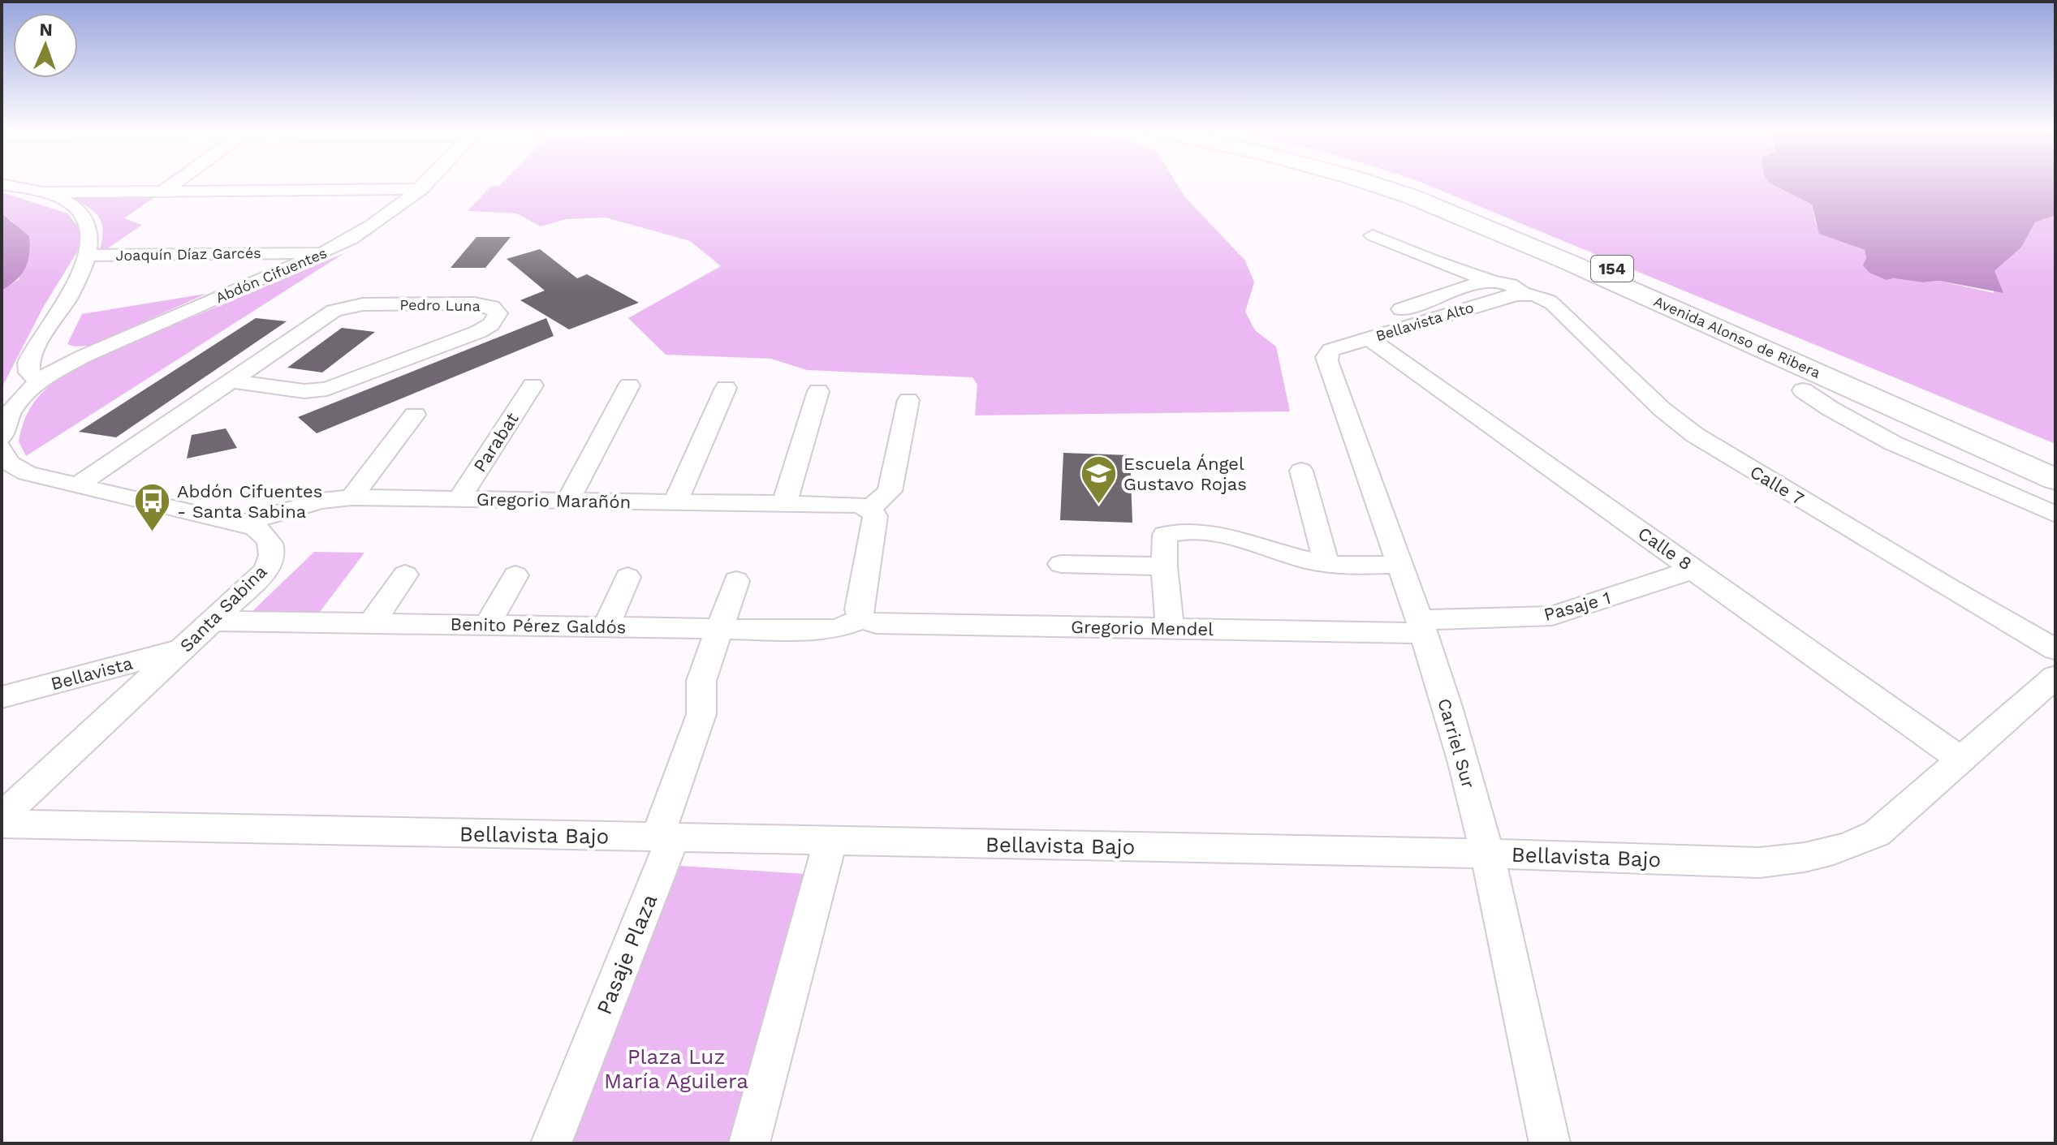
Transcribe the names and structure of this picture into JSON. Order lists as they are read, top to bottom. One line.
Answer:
{"streets":{"highway":["154","Avenida Alonso de Ribera"],"street":["Joaquín Díaz Garcés","Abdón Cifuentes","Pedro Luna","Bellavista Alto","Parabat","Calle 7","Gregorio Marañón","Calle 8","Pasaje 1","Santa Sabina","Benito Pérez Galdós","Gregorio Mendel","Bellavista","Carriel Sur","Bellavista Bajo","Pasaje Plaza"]},"crossings":[["Joaquín Díaz Garcés","Abdón Cifuentes"],["Pedro Luna","Santa Sabina"],["Bellavista Alto","Calle 7"],["Bellavista Alto","Calle 8"],["Bellavista Alto","Carriel Sur"],["Parabat","Gregorio Marañón"],["Gregorio Marañón","Santa Sabina"],["Calle 8","Pasaje 1"],["Calle 8","Bellavista Bajo"],["Pasaje 1","Gregorio Mendel"],["Pasaje 1","Carriel Sur"],["Santa Sabina","Benito Pérez Galdós"],["Santa Sabina","Bellavista"],["Benito Pérez Galdós","Gregorio Mendel"],["Benito Pérez Galdós","Pasaje Plaza"],["Gregorio Mendel","Carriel Sur"],["Carriel Sur","Bellavista Bajo"],["Bellavista Bajo","Pasaje Plaza"]],"parks":["Plaza Luz María Aguilera"],"places":{"school or university":["Escuela Ángel Gustavo Rojas"],"bus stop":["Abdón Cifuentes - Santa Sabina"]},"north":"top"}
